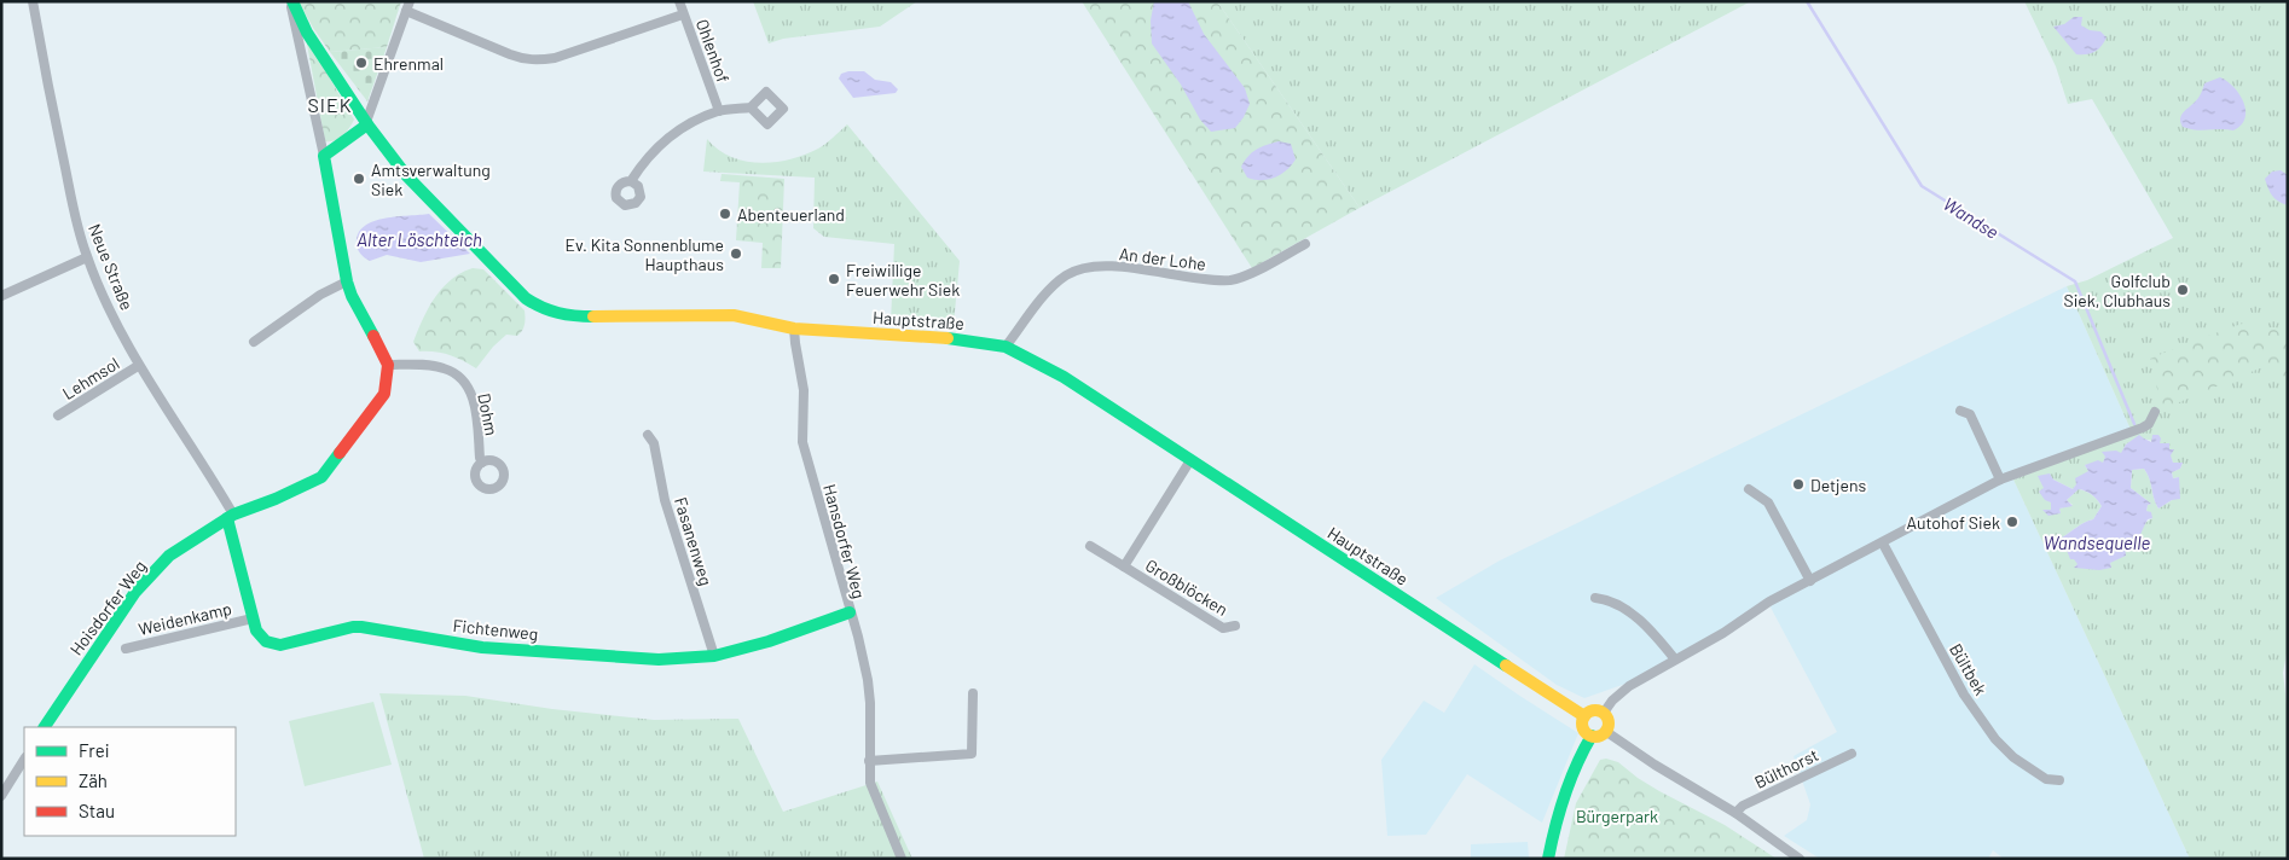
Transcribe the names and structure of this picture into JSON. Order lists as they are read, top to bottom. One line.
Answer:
{"streets":{"street":["Ohlenhof","An der Lohe","Neue Straße","Hauptstraße","Lehmsol","Dohm","Fasanenweg","Hansdorfer Weg","Großblöcken","Hoisdorfer Weg","Weidenkamp","Fichtenweg","Bültbek","Bülthorst"]},"crossings":[["An der Lohe","Hauptstraße"],["Neue Straße","Lehmsol"],["Neue Straße","Hoisdorfer Weg"],["Neue Straße","Fichtenweg"],["Hauptstraße","Hansdorfer Weg"],["Hauptstraße","Großblöcken"],["Dohm","Hoisdorfer Weg"],["Fasanenweg","Fichtenweg"],["Hansdorfer Weg","Fichtenweg"],["Hoisdorfer Weg","Fichtenweg"],["Weidenkamp","Fichtenweg"]],"districts":["SIEK"],"water":["Wandse","Alter Löschteich","Wandsequelle"],"parks":["Bürgerpark"],"places":["Ehrenmal","Amtsverwaltung Siek","Abenteuerland","Ev. Kita Sonnenblume Haupthaus","Freiwillige Feuerwehr Siek","Golfclub Siek, Clubhaus","Detjens","Autohof Siek"],"legend":["Frei","Zäh","Stau"]}
